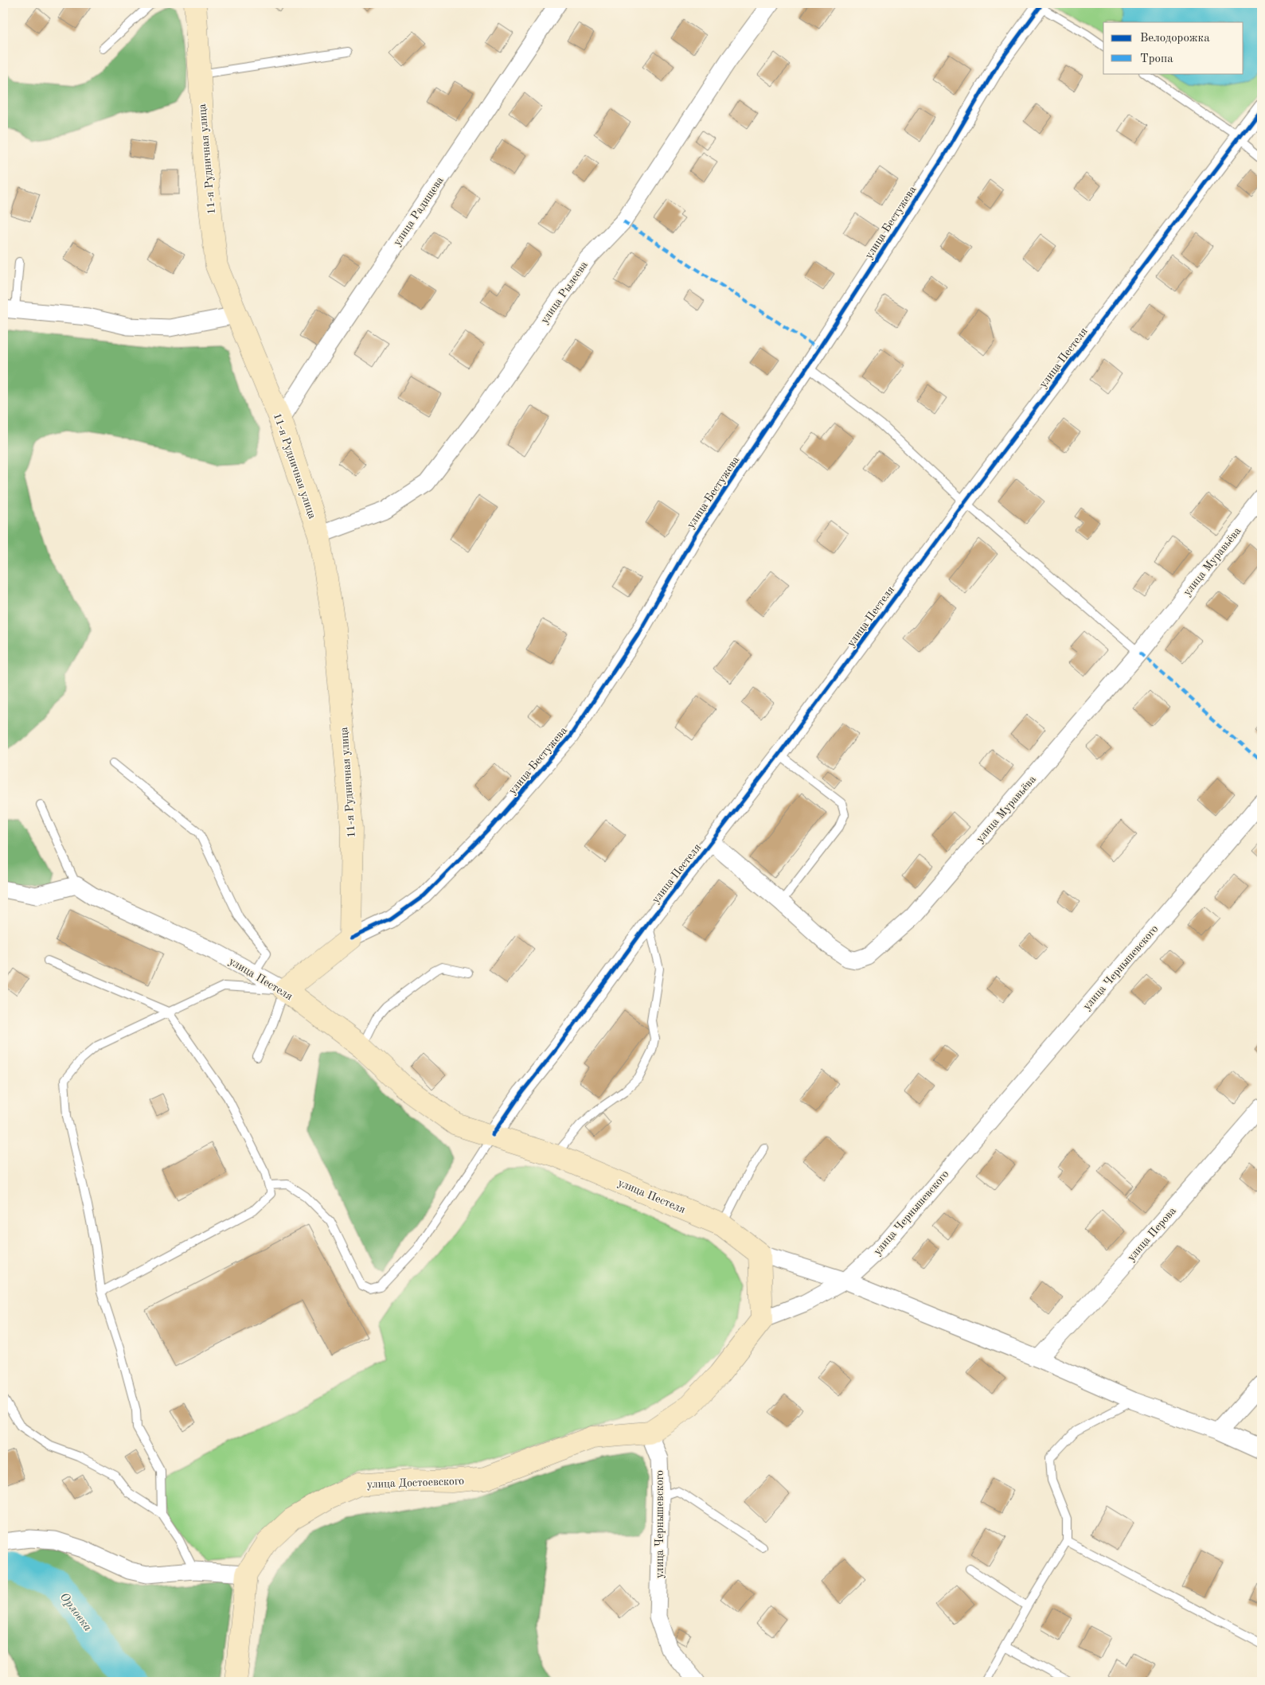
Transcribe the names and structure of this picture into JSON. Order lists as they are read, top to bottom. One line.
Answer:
{"streets":{"main road":["11-я Рудничная улица","улица Пестеля","улица Чернышевского","улица Достоевского"],"street":["улица Радищева","улица Бестужева","улица Рылеева","улица Муравьёва","улица Перова"]},"crossings":[["11-я Рудничная улица","улица Радищева"],["11-я Рудничная улица","улица Бестужева"],["11-я Рудничная улица","улица Рылеева"],["улица Пестеля","улица Муравьёва"],["улица Чернышевского","улица Достоевского"]],"water":["Орловка"],"legend":["Велодорожка","Тропа"]}
